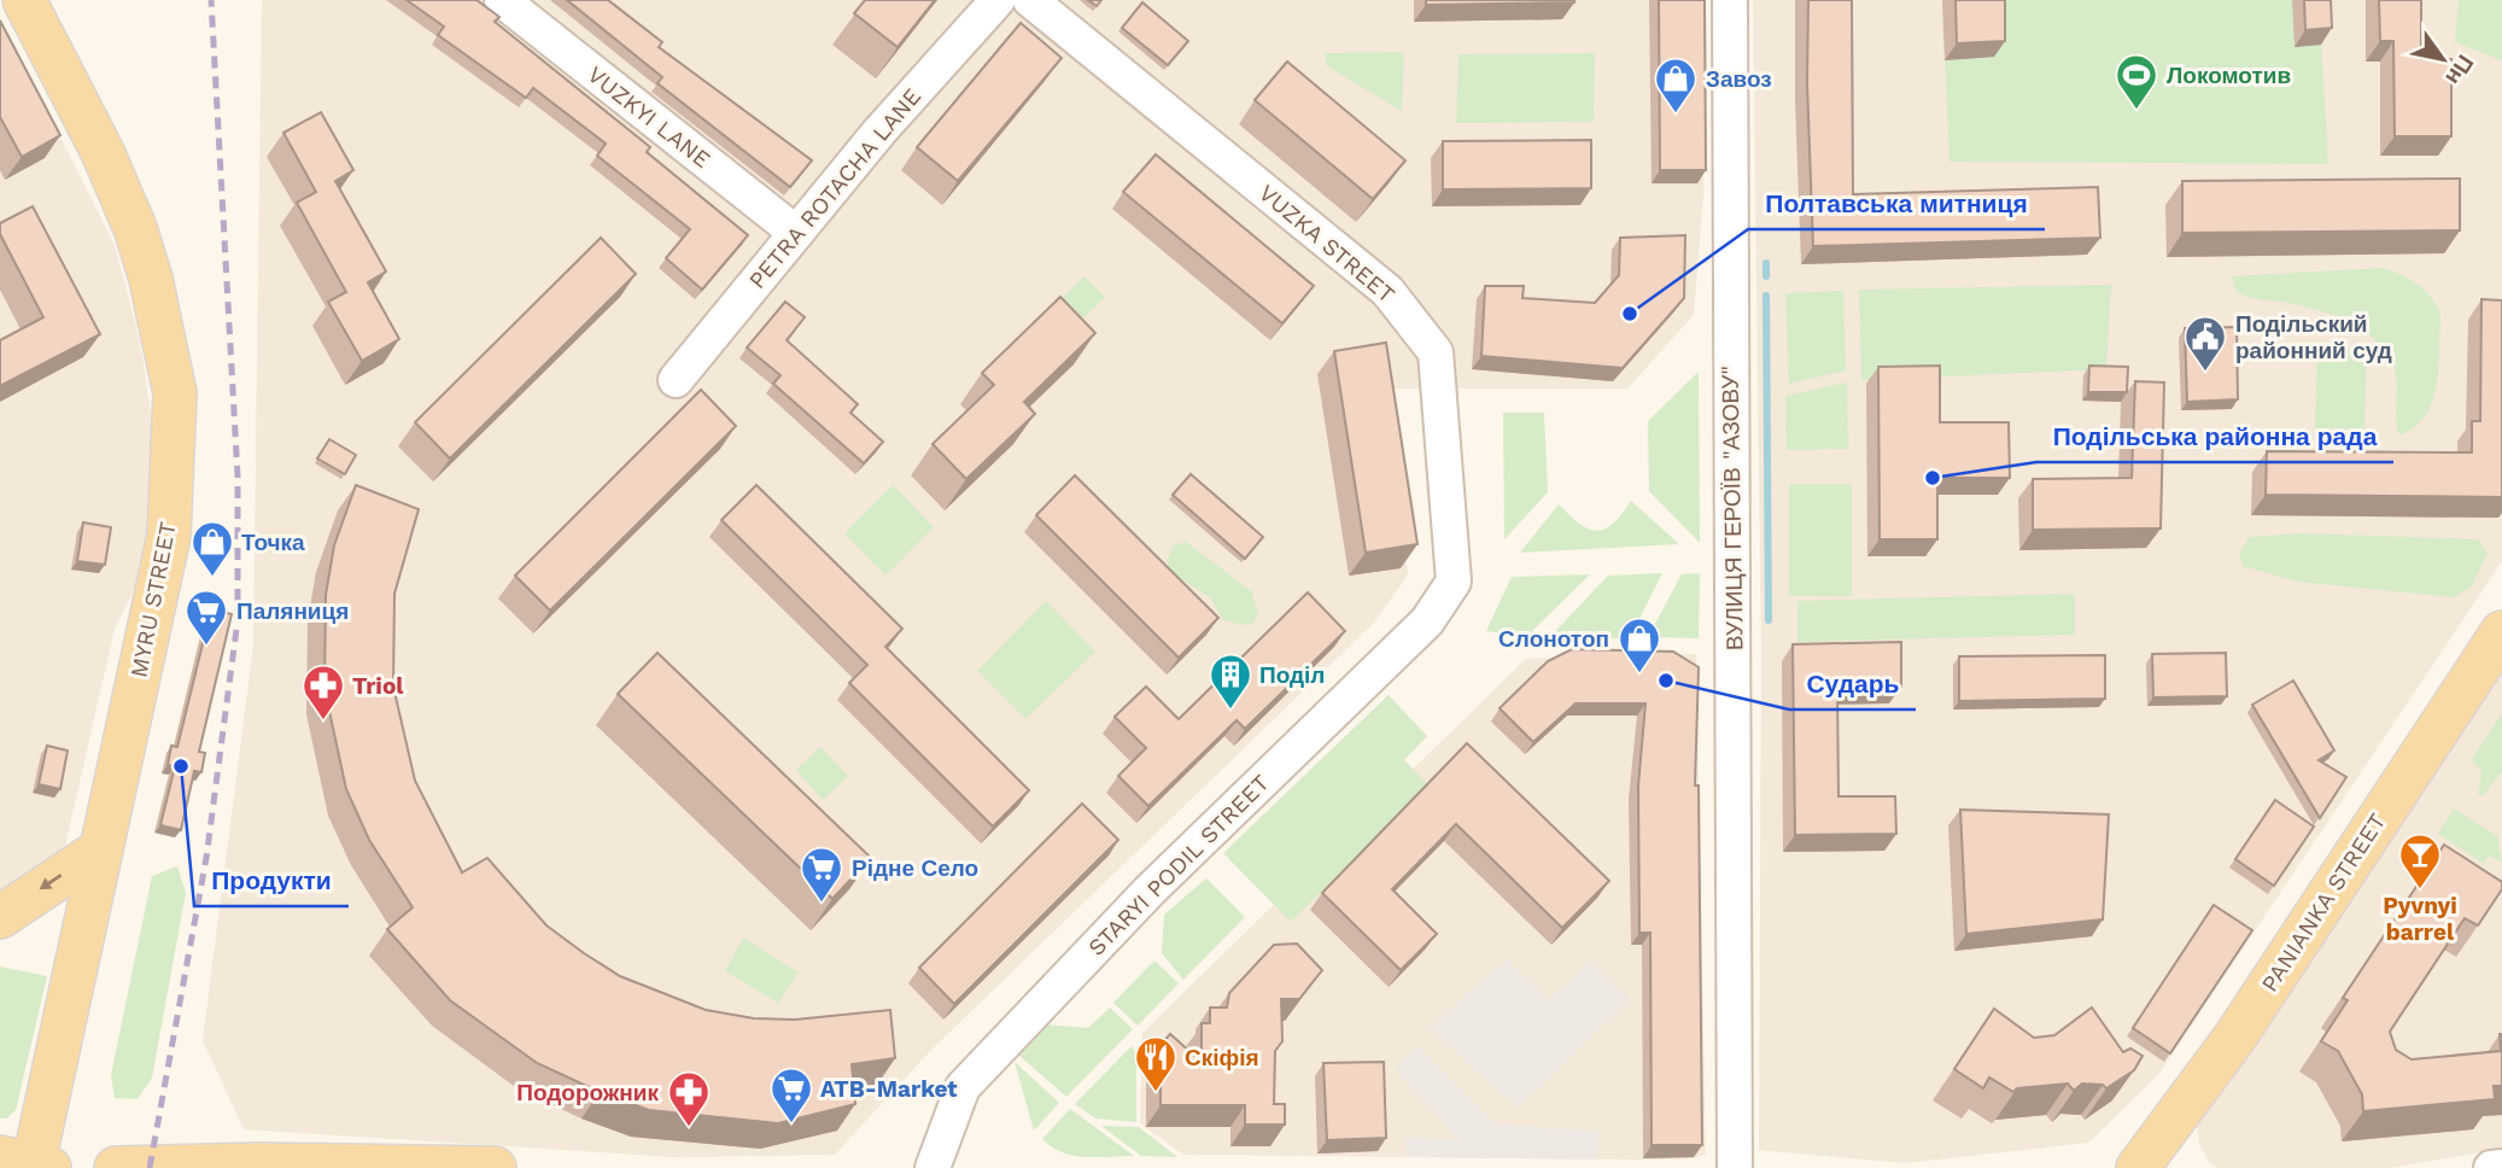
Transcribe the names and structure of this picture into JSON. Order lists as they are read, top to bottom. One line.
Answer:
{"streets":{"main road":["MYRU STREET","PANIANKA STREET"],"street":["VUZKYI LANE","PETRA ROTACHA LANE","VUZKA STREET","ВУЛИЦЯ ГЕРОЇВ \"АЗОВУ\"","STARYI PODIL STREET"]},"crossings":[["VUZKYI LANE","PETRA ROTACHA LANE"],["VUZKA STREET","STARYI PODIL STREET"]],"places":{"sports":["Локомотив"],"shop":["Завоз","Точка","Слонотоп"],"other":["Полтавська митниця","Подільська районна рада","Сударь","Продукти"],"public building":["Подільский районний суд"],"supermarket":["Паляниця","Рідне Село","ATB-Market"],"building":["Поділ"],"pharmacy":["Triol","Подорожник"],"bar":["Pyvnyi barrel"],"restaurant":["Скіфія"]},"north":"bottom right"}
